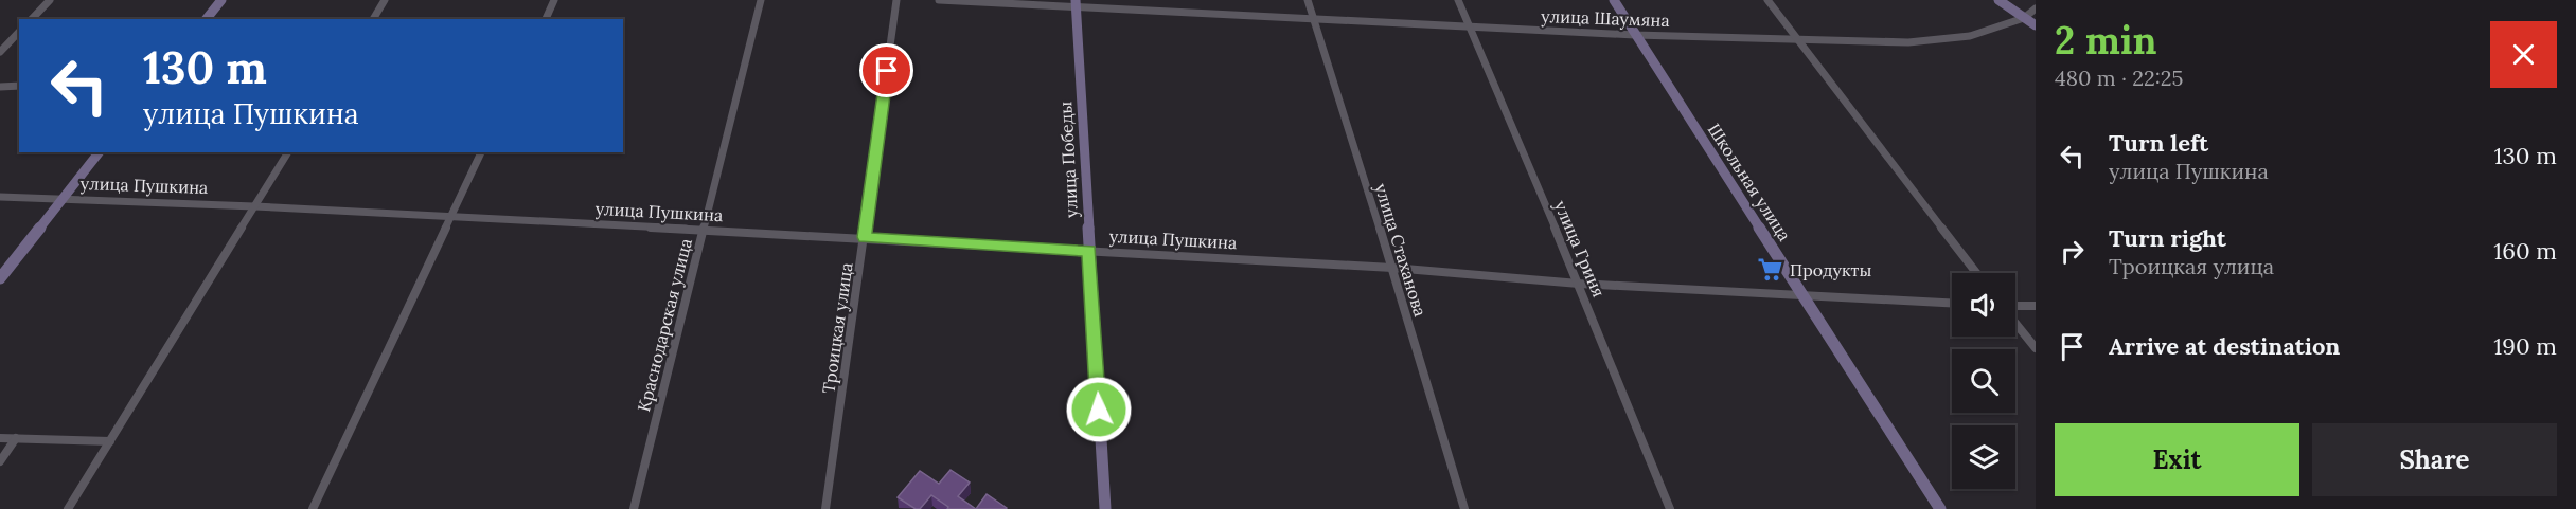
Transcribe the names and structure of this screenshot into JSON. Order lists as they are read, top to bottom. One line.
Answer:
{"streets":{"street":["улица Шаумяна","улица Победы","Школьная улица","улица Пушкина","улица Гриня","улица Стаханова","Краснодарская улица","Троицкая улица"]},"crossings":[["улица Шаумяна","улица Победы"],["улица Шаумяна","Школьная улица"],["улица Шаумяна","улица Гриня"],["улица Шаумяна","улица Стаханова"],["улица Победы","улица Пушкина"],["Школьная улица","улица Пушкина"],["улица Пушкина","улица Гриня"],["улица Пушкина","улица Стаханова"],["улица Пушкина","Краснодарская улица"],["улица Пушкина","Троицкая улица"]],"places":{"supermarket":["Продукты"]},"page":{"heading":["2 min","480 m · 22:25"],"turn":["130 m","улица Пушкина"],"list":[{"name":"Turn left","note":"улица Пушкина","value":"130 m"},{"name":"Turn right","note":"Троицкая улица","value":"160 m"},{"name":"Arrive at destination","value":"190 m"}],"buttons":["Exit","Share"]}}
